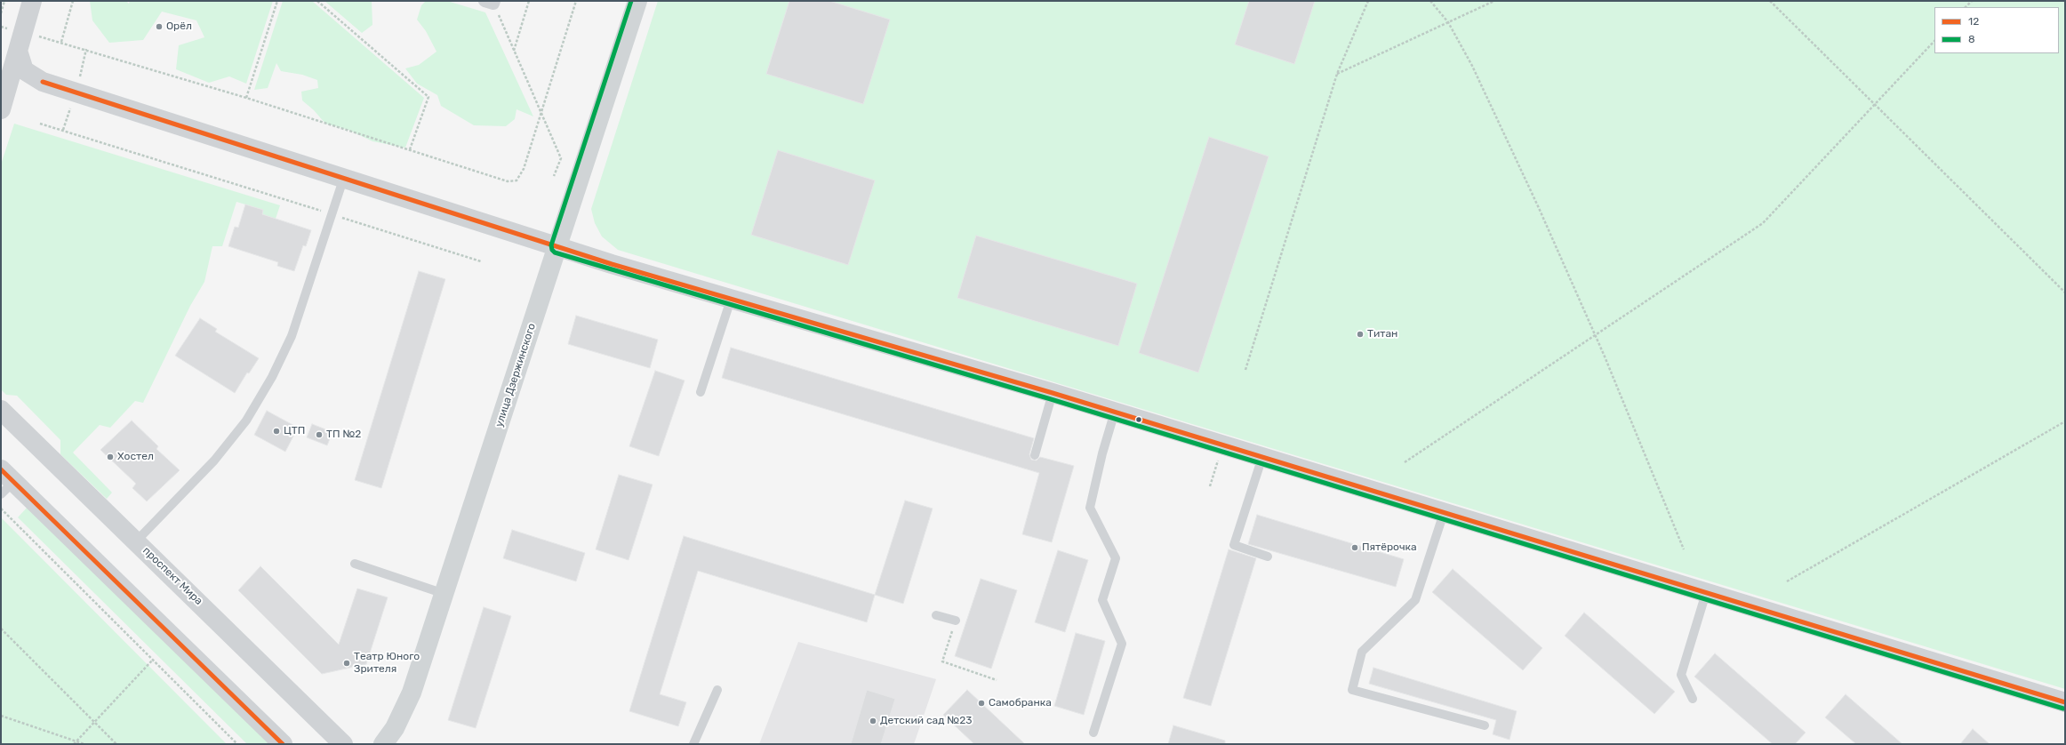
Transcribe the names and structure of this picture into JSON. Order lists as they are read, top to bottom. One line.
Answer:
{"streets":{"main road":["улица Дзержинского"],"street":["проспект Мира"]},"places":["Орёл","Титан","ЦТП","ТП №2","Хостел","Пятёрочка","Театр Юного Зрителя","Самобранка","Детский сад №23"],"lines":["transit line 8","transit line 12"],"legend":["12","8"]}
